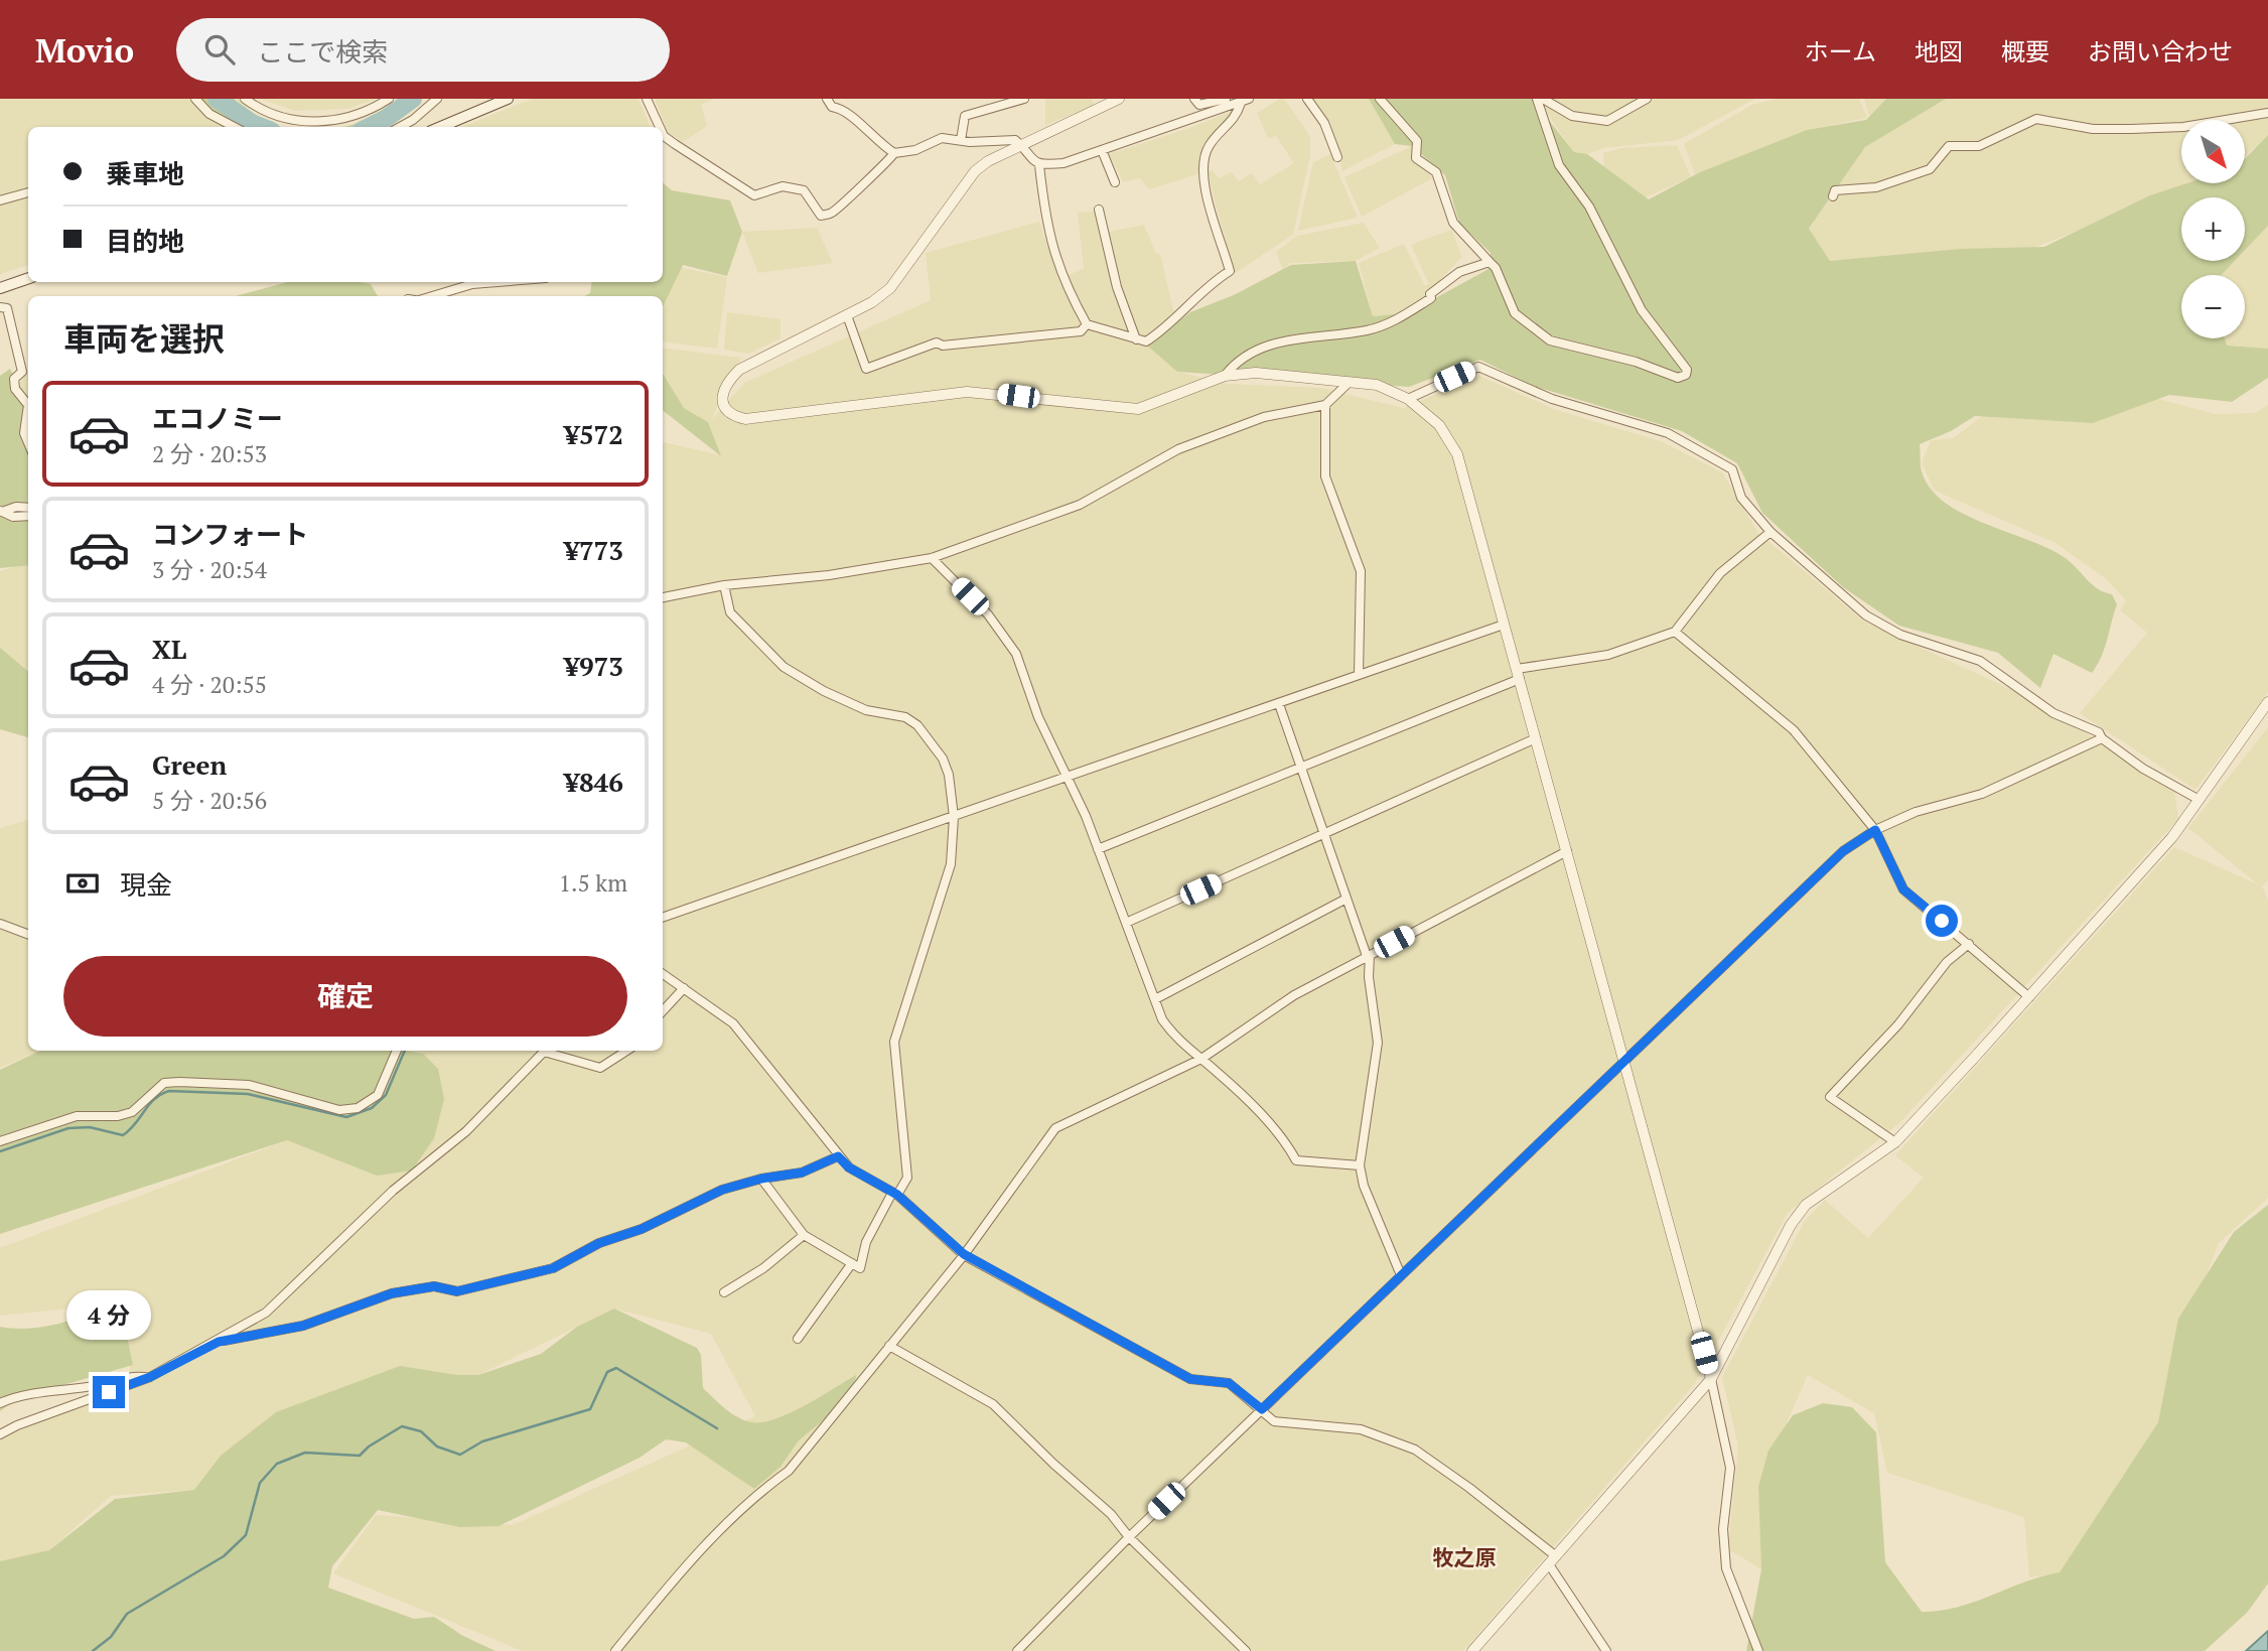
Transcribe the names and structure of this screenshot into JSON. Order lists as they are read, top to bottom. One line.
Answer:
{"districts":["牧之原"],"north":"bottom right","page":{"header":"Movio","search":"ここで検索","nav":["ホーム","地図","概要","お問い合わせ"],"map_buttons":["+","−"],"banner":["乗車地","目的地"],"heading":"車両を選択","list":[{"name":"エコノミー","note":"2 分 · 20:53","value":"¥572"},{"name":"コンフォート","note":"3 分 · 20:54","value":"¥773"},{"name":"XL","note":"4 分 · 20:55","value":"¥973"},{"name":"Green","note":"5 分 · 20:56","value":"¥846"}],"pay":["現金","1.5 km"],"buttons":"確定","bubble":"4 分"}}
